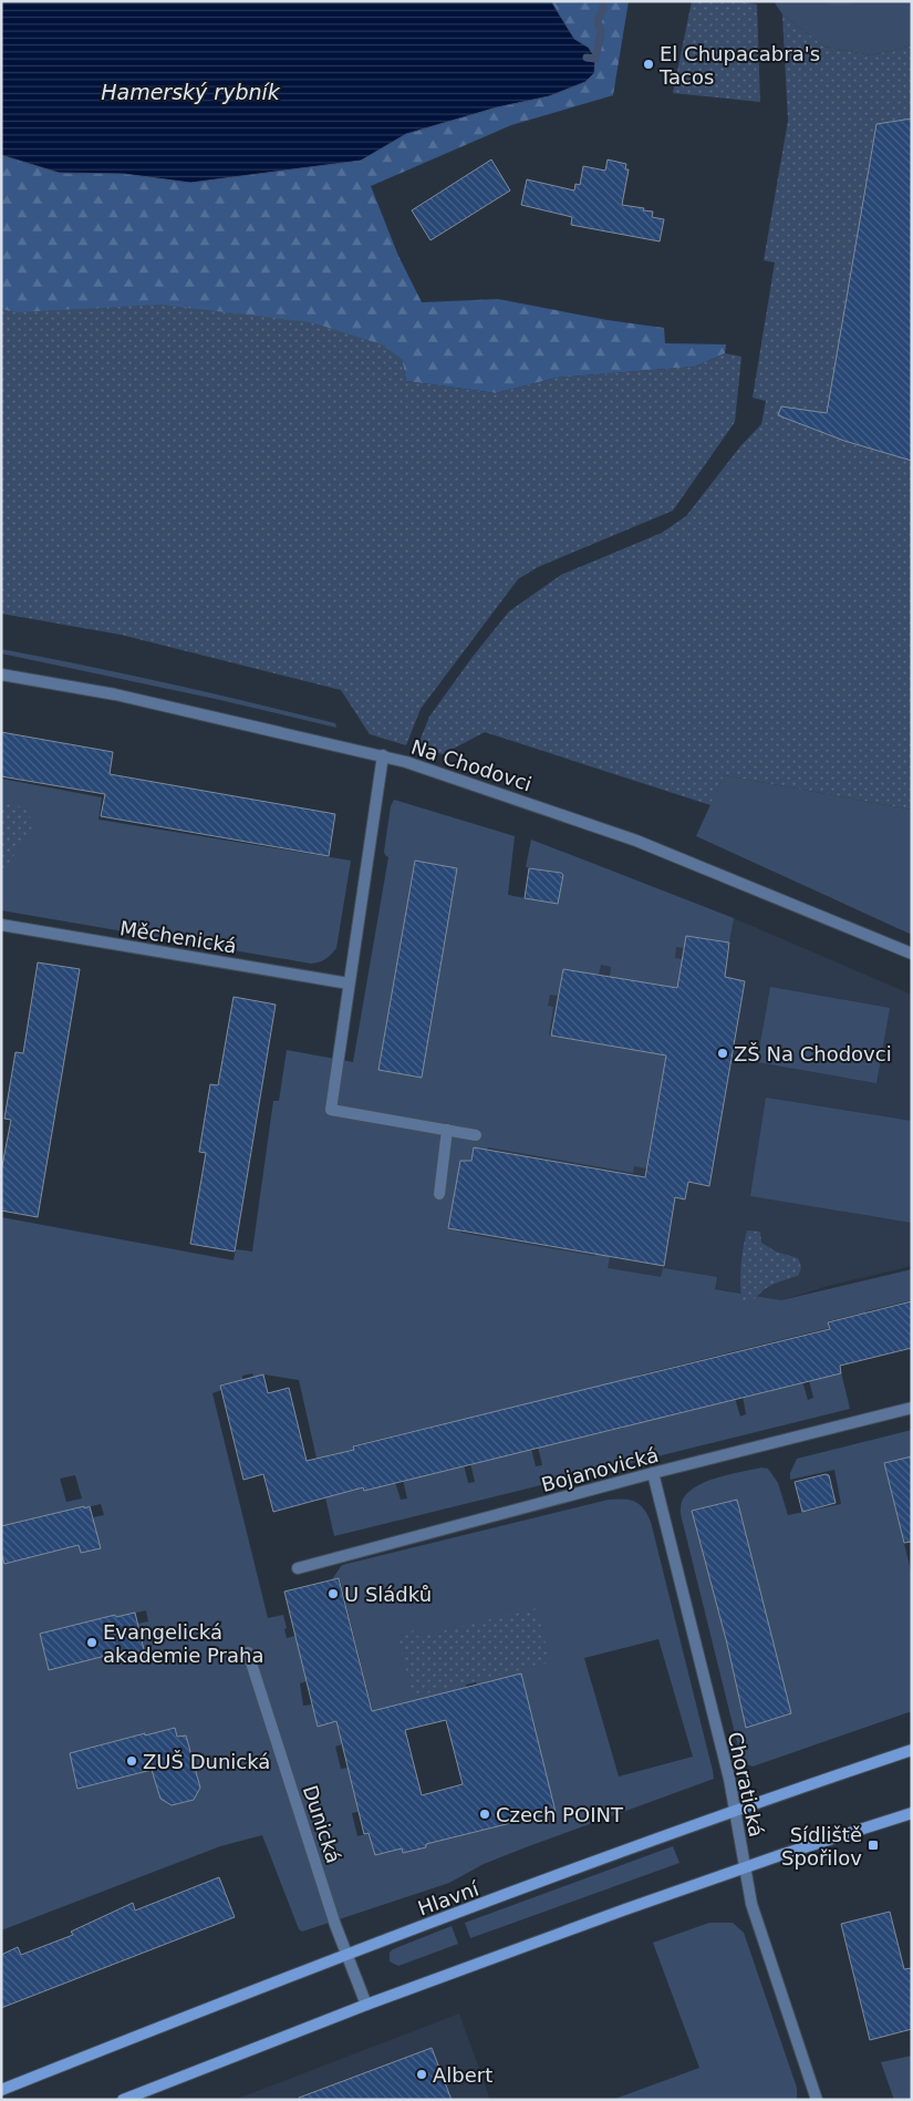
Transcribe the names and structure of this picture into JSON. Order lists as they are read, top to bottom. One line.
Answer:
{"streets":{"street":["Na Chodovci","Měchenická","Bojanovická","Choratická","Dunická","Hlavní"]},"crossings":[["Bojanovická","Choratická"],["Choratická","Hlavní"],["Dunická","Hlavní"]],"water":["Hamerský rybník"],"places":{"other":["El Chupacabra's Tacos","ZŠ Na Chodovci","U Sládků","Evangelická akademie Praha","ZUŠ Dunická","Czech POINT","Albert"],"transit":["Sídliště Spořilov"]}}
